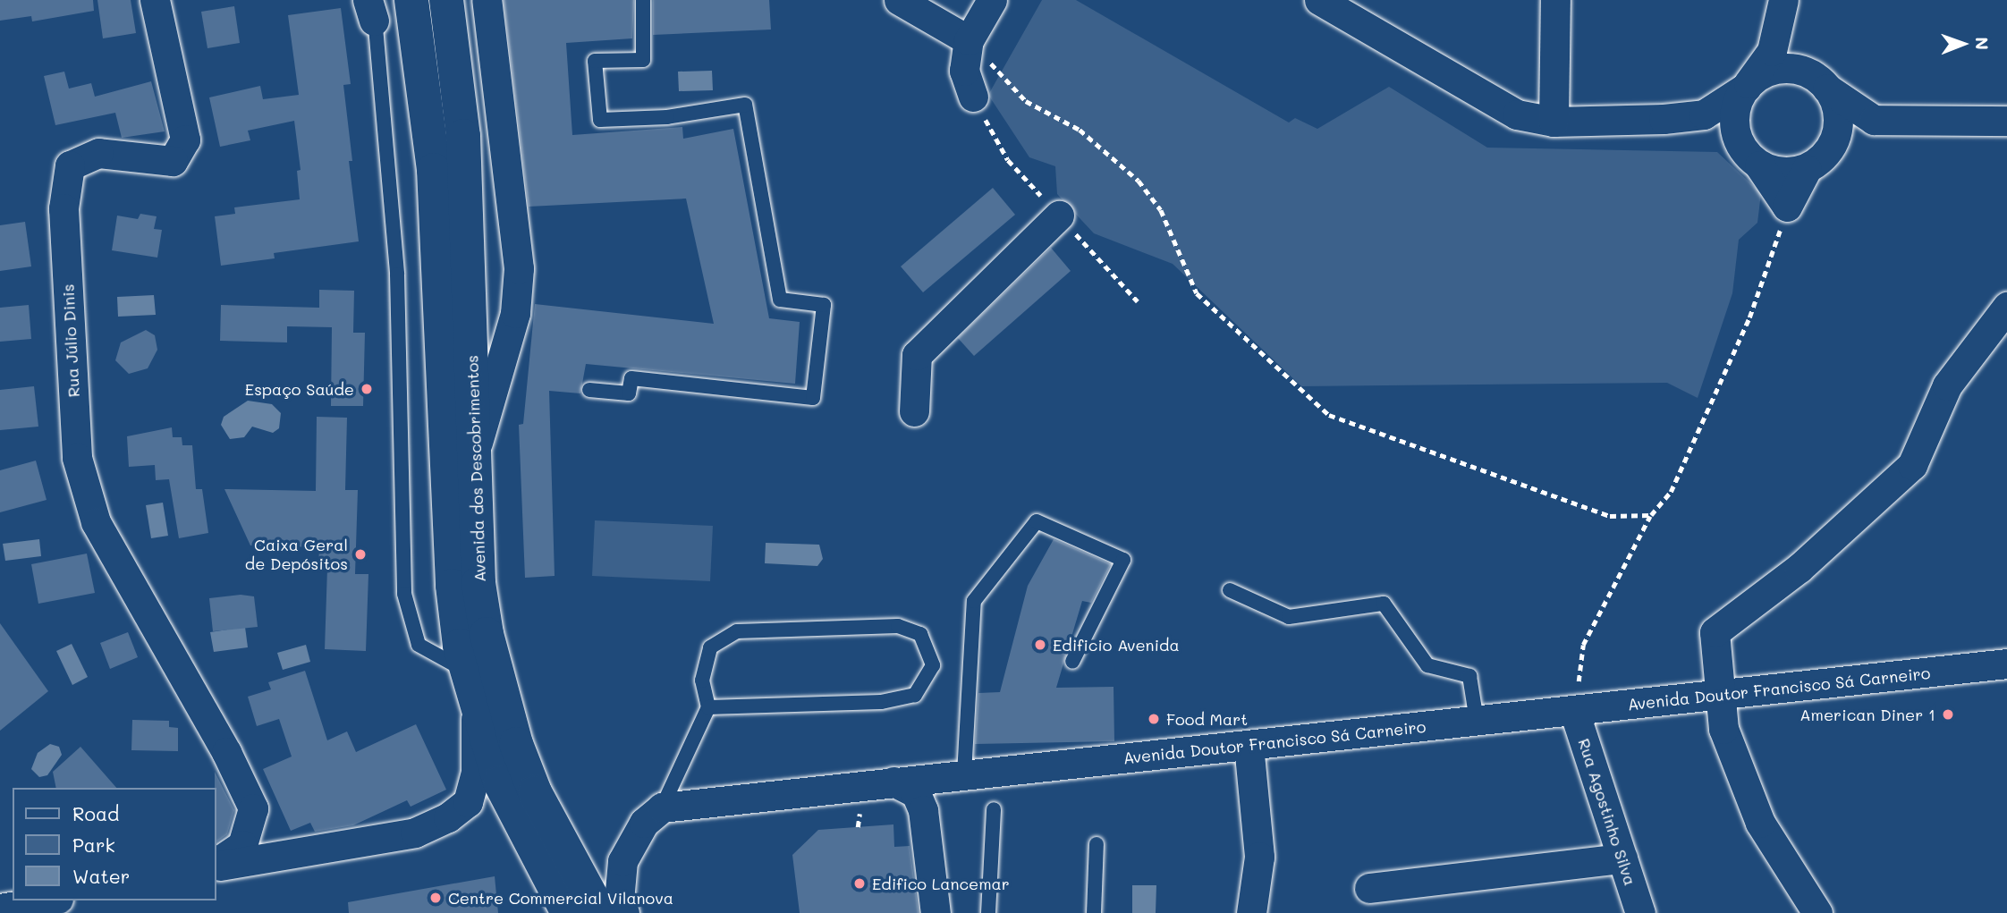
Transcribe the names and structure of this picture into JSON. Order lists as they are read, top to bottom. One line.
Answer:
{"streets":{"main road":["Avenida dos Descobrimentos"],"street":["Rua Júlio Dinis","Avenida Doutor Francisco Sá Carneiro","Rua Agostinho Silva"]},"crossings":[["Avenida Doutor Francisco Sá Carneiro","Rua Agostinho Silva"]],"places":["Espaço Saúde","Caixa Geral de Depósitos","Edificio Avenida","American Diner 1","Food Mart","Edifico Lancemar","Centre Commercial Vilanova"],"legend":["Road","Park","Water"],"north":"right"}
